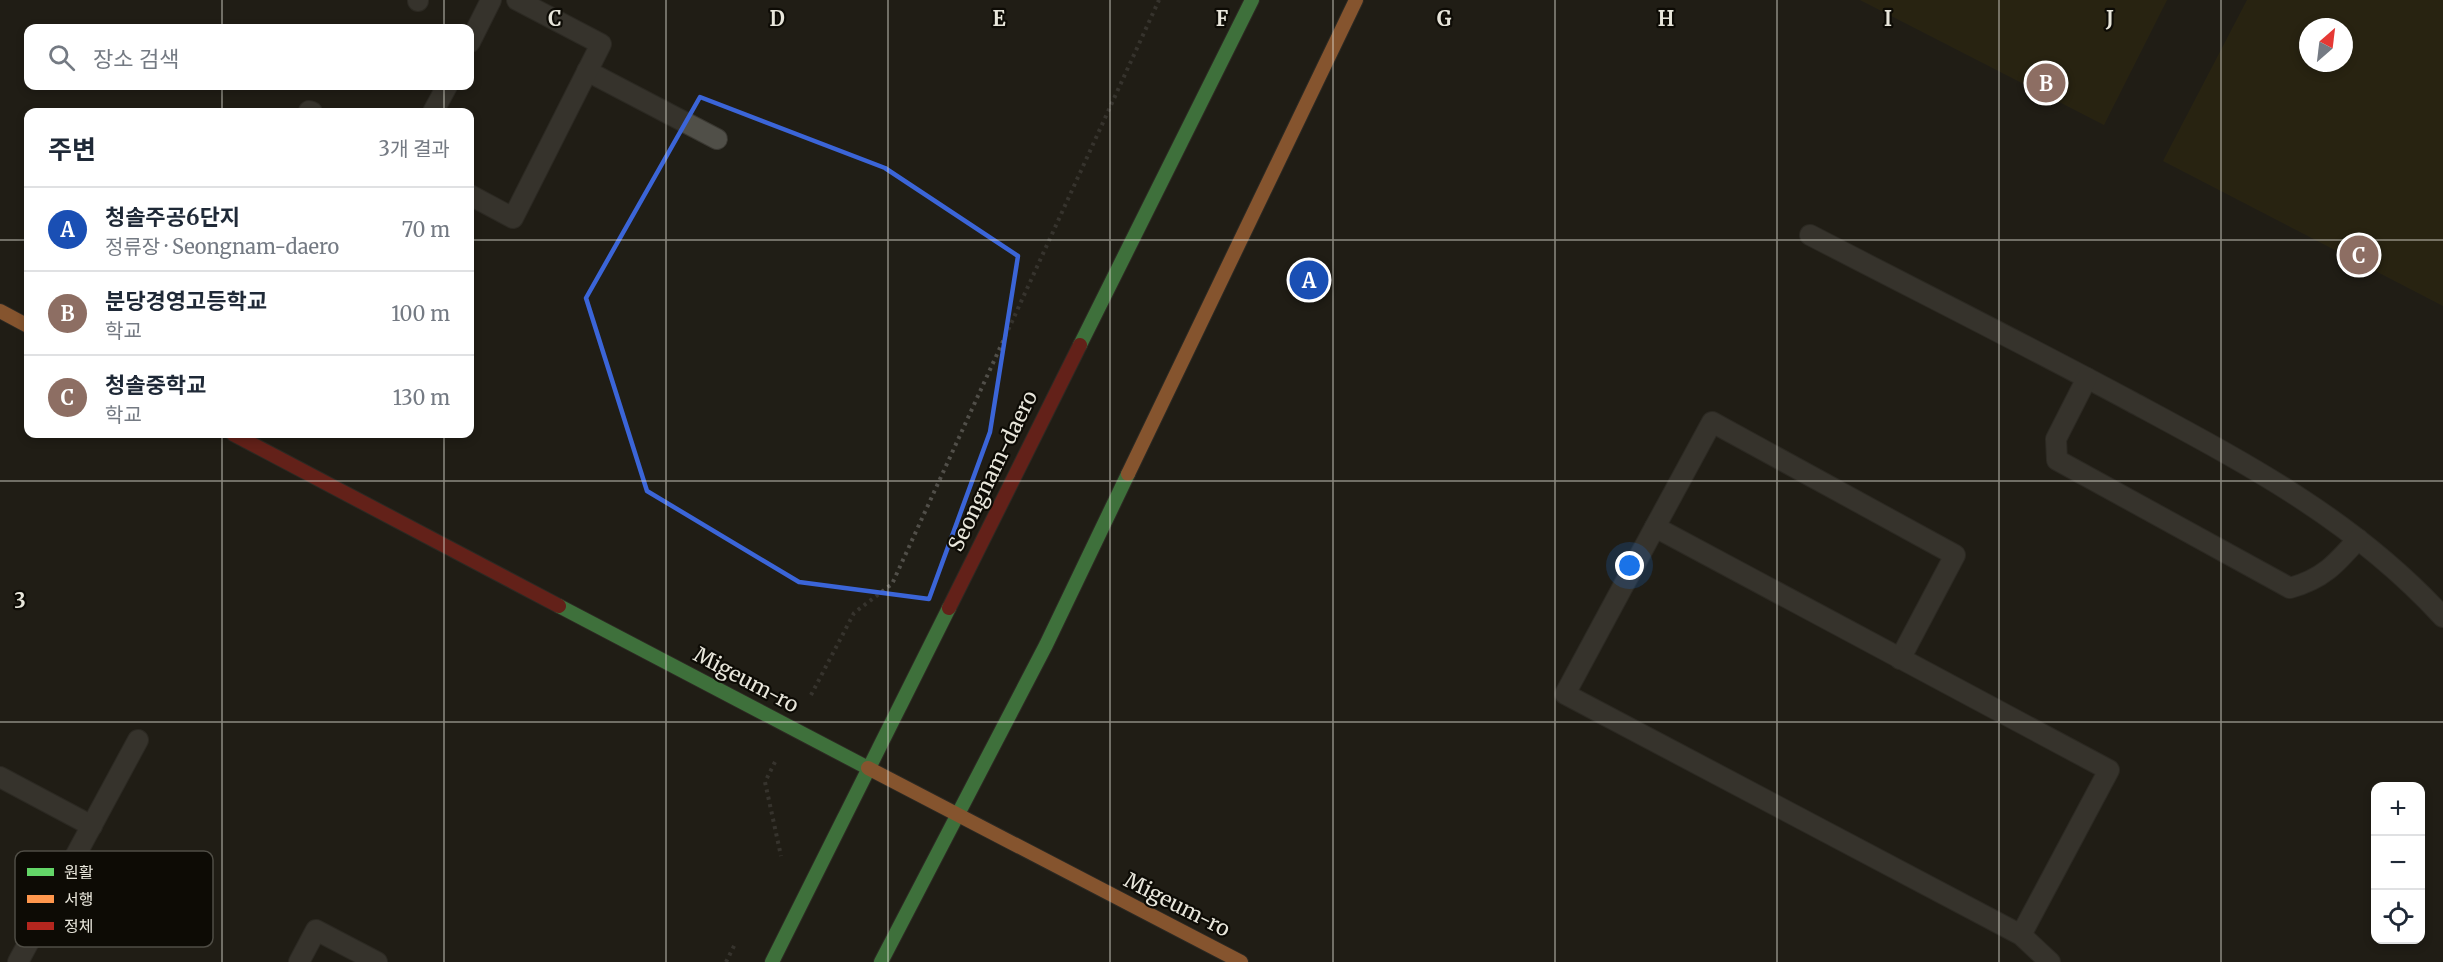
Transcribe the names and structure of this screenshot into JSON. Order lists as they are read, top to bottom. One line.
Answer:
{"streets":{"main road":["Seongnam-daero","Migeum-ro"]},"crossings":[["Seongnam-daero","Migeum-ro"]],"legend":["원활","서행","정체"],"north":"top right","page":{"search":"장소 검색","pins":["B","C","A"],"heading":["주변","3개 결과"],"list":[{"mark":"A","name":"청솔주공6단지","note":"정류장 · Seongnam-daero","value":"70 m"},{"mark":"B","name":"분당경영고등학교","note":"학교","value":"100 m"},{"mark":"C","name":"청솔중학교","note":"학교","value":"130 m"}],"map_buttons":["+","−"]},"grid":{"columns":["C","D","E","F","G","H","I","J"],"rows":["3"]}}
